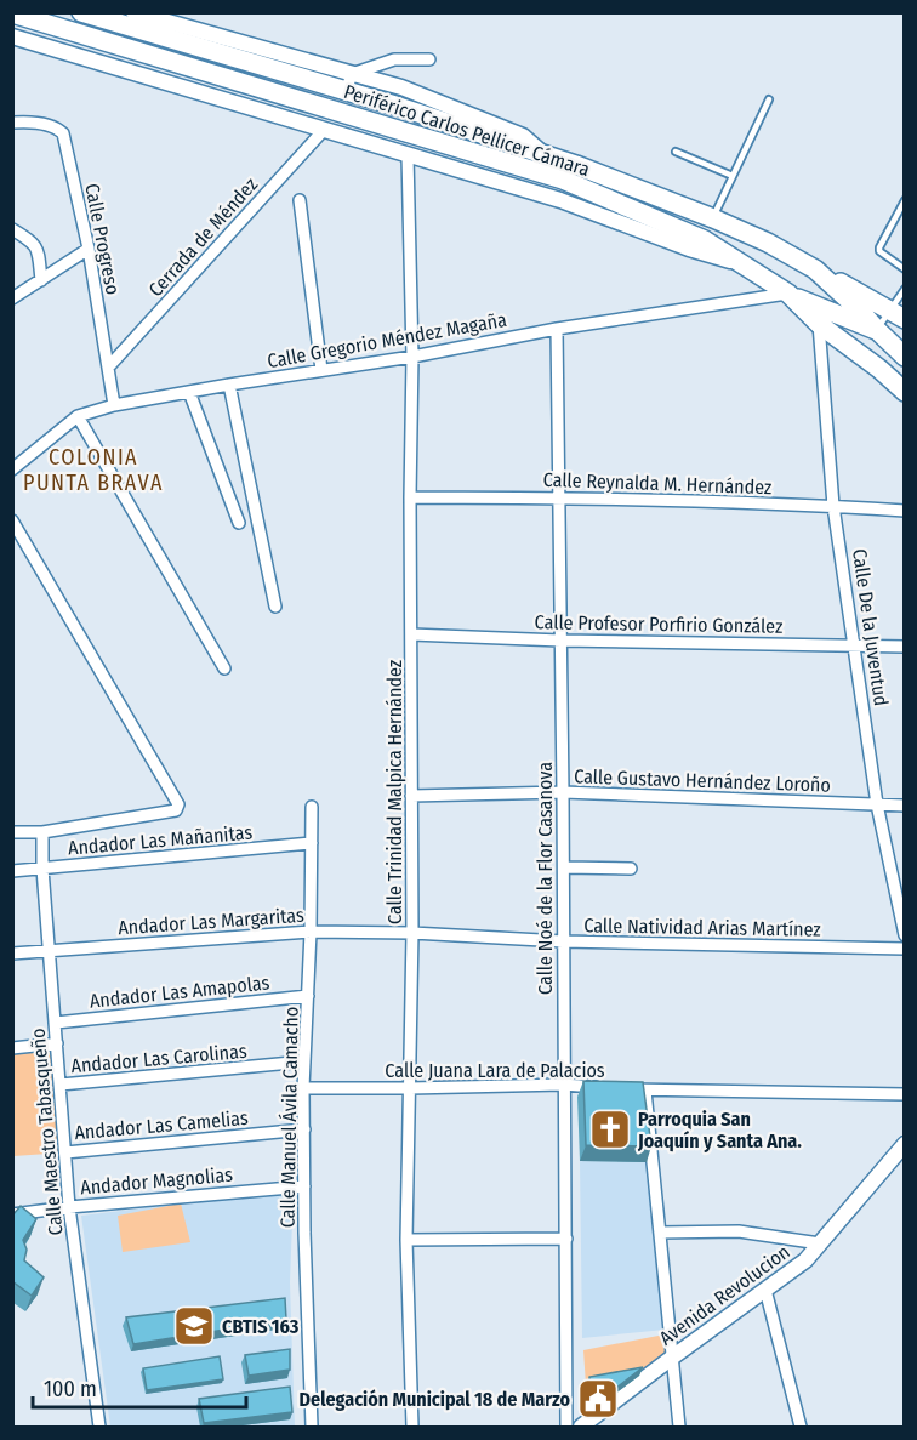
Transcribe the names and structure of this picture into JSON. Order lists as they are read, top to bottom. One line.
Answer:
{"streets":{"main road":["Periférico Carlos Pellicer Cámara"],"street":["Cerrada de Méndez","Calle Progreso","Calle Gregorio Méndez Magaña","Calle Reynalda M. Hernández","Calle Profesor Porfirio González","Calle De la Juventud","Calle Gustavo Hernández Loroño","Calle Trinidad Malpica Hernández","Andador Las Mañanitas","Calle Noé de la Flor Casanova","Andador Las Margaritas","Calle Natividad Arias Martínez","Andador Las Amapolas","Andador Las Carolinas","Calle Juana Lara de Palacios","Calle Manuel Ávila Camacho","Andador Las Camelias","Calle Maestro Tabasqueño","Andador Magnolias","Avenida Revolucion"]},"crossings":[["Periférico Carlos Pellicer Cámara","Calle Gregorio Méndez Magaña"],["Periférico Carlos Pellicer Cámara","Calle De la Juventud"],["Cerrada de Méndez","Calle Progreso"],["Calle Progreso","Calle Gregorio Méndez Magaña"],["Calle Gregorio Méndez Magaña","Calle Trinidad Malpica Hernández"],["Calle Gregorio Méndez Magaña","Calle Noé de la Flor Casanova"],["Calle Reynalda M. Hernández","Calle De la Juventud"],["Calle Reynalda M. Hernández","Calle Trinidad Malpica Hernández"],["Calle Reynalda M. Hernández","Calle Noé de la Flor Casanova"],["Calle Profesor Porfirio González","Calle De la Juventud"],["Calle Profesor Porfirio González","Calle Trinidad Malpica Hernández"],["Calle Profesor Porfirio González","Calle Noé de la Flor Casanova"],["Calle De la Juventud","Calle Gustavo Hernández Loroño"],["Calle Gustavo Hernández Loroño","Calle Trinidad Malpica Hernández"],["Calle Gustavo Hernández Loroño","Calle Noé de la Flor Casanova"],["Calle Trinidad Malpica Hernández","Andador Las Margaritas"],["Calle Trinidad Malpica Hernández","Calle Natividad Arias Martínez"],["Calle Trinidad Malpica Hernández","Calle Juana Lara de Palacios"],["Andador Las Mañanitas","Calle Manuel Ávila Camacho"],["Andador Las Mañanitas","Calle Maestro Tabasqueño"],["Calle Noé de la Flor Casanova","Calle Natividad Arias Martínez"],["Calle Noé de la Flor Casanova","Calle Juana Lara de Palacios"],["Andador Las Margaritas","Calle Natividad Arias Martínez"],["Andador Las Margaritas","Calle Manuel Ávila Camacho"],["Andador Las Margaritas","Calle Maestro Tabasqueño"],["Andador Las Amapolas","Calle Manuel Ávila Camacho"],["Andador Las Amapolas","Calle Maestro Tabasqueño"],["Andador Las Carolinas","Calle Manuel Ávila Camacho"],["Andador Las Carolinas","Calle Maestro Tabasqueño"],["Calle Juana Lara de Palacios","Calle Manuel Ávila Camacho"],["Calle Manuel Ávila Camacho","Andador Las Camelias"],["Calle Manuel Ávila Camacho","Andador Magnolias"],["Andador Las Camelias","Calle Maestro Tabasqueño"],["Calle Maestro Tabasqueño","Andador Magnolias"]],"districts":["COLONIA PUNTA BRAVA"],"places":{"church":["Parroquia San Joaquín y Santa Ana."],"school or university":["CBTIS 163"],"public building":["Delegación Municipal 18 de Marzo"]},"scale_bar":"100 m"}
